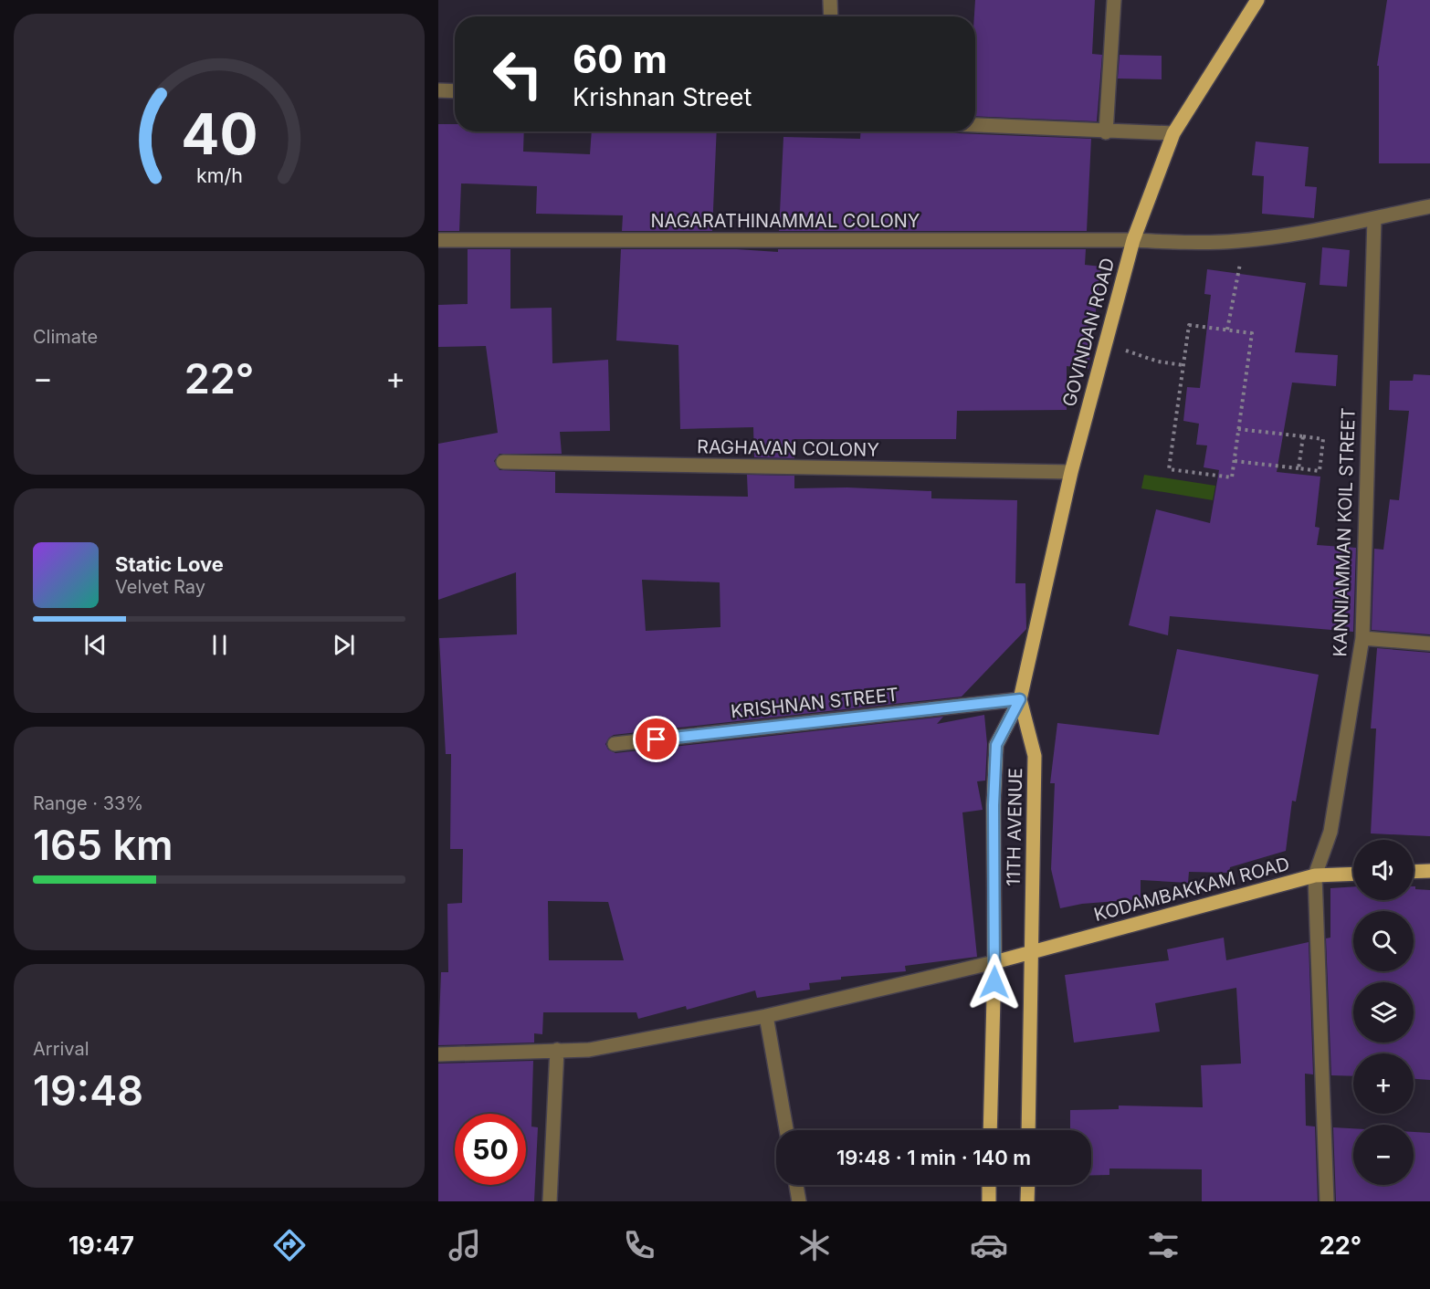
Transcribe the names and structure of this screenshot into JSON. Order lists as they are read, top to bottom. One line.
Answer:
{"streets":{"main road":["GOVINDAN ROAD","11TH AVENUE","KODAMBAKKAM ROAD"],"street":["NAGARATHINAMMAL COLONY","RAGHAVAN COLONY","KANNIAMMAN KOIL STREET","KRISHNAN STREET"]},"crossings":[["NAGARATHINAMMAL COLONY","GOVINDAN ROAD"],["NAGARATHINAMMAL COLONY","KANNIAMMAN KOIL STREET"],["GOVINDAN ROAD","RAGHAVAN COLONY"],["GOVINDAN ROAD","KRISHNAN STREET"],["GOVINDAN ROAD","11TH AVENUE"],["KANNIAMMAN KOIL STREET","KODAMBAKKAM ROAD"],["KRISHNAN STREET","11TH AVENUE"],["11TH AVENUE","KODAMBAKKAM ROAD"]],"page":{"turn":["60 m","Krishnan Street"],"tile":["Climate",["Range · 33%","165 km"],["Arrival","19:48"]],"heat":["−","22°","+"],"song":["Static Love","Velvet Ray"],"map_buttons":["+","−"],"limit":"50","trip":"19:48 · 1 min · 140 m","tabs":["19:47","22°"],"gauge":["40","km/h"]}}
